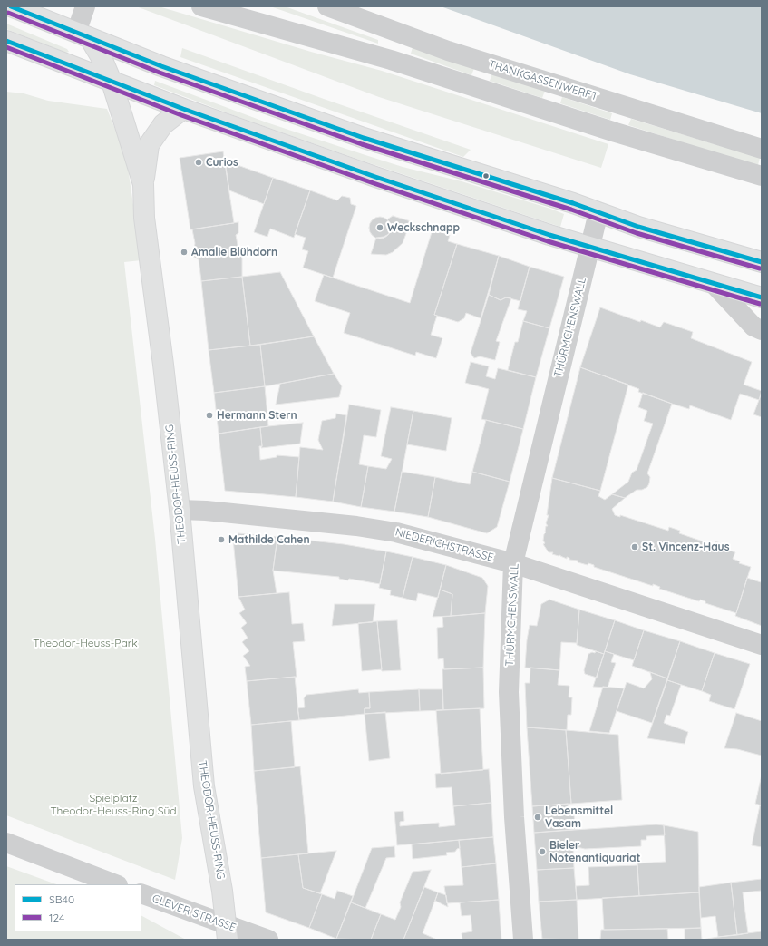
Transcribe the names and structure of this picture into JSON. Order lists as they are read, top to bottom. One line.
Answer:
{"streets":{"main road":["THEODOR-HEUSS-RING"],"street":["TRANKGASSENWERFT","THÜRMCHENSWALL","NIEDERICHSTRASSE","CLEVER STRASSE"]},"crossings":[["THÜRMCHENSWALL","NIEDERICHSTRASSE"],["THEODOR-HEUSS-RING","NIEDERICHSTRASSE"],["THEODOR-HEUSS-RING","CLEVER STRASSE"]],"parks":["Theodor-Heuss-Park","Spielplatz Theodor-Heuss-Ring Süd"],"places":["Curios","Weckschnapp","Amalie Blühdorn","Hermann Stern","Mathilde Cahen","St. Vincenz-Haus","Lebensmittel Vasam","Bieler Notenantiquariat"],"lines":["transit line SB40","transit line 124"],"legend":["SB40","124"]}
